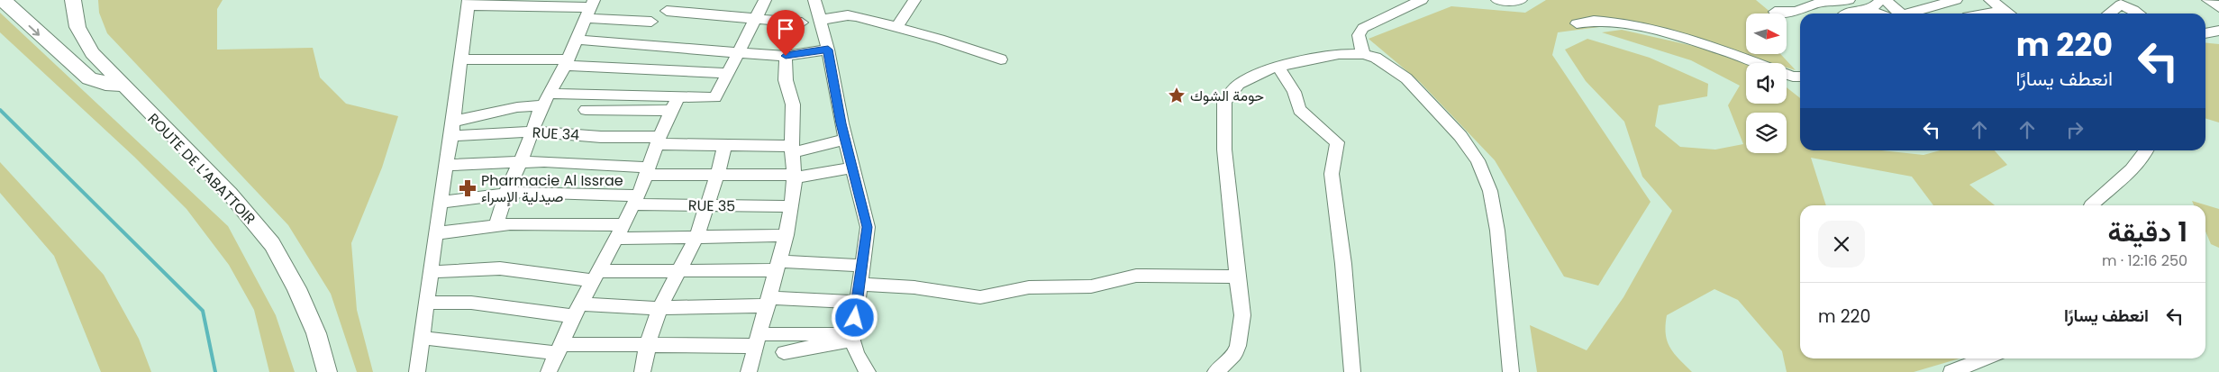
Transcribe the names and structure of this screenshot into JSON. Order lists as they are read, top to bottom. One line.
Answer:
{"streets":{"main road":["ROUTE DE L’ABATTOIR"],"street":["RUE 34","RUE 35"]},"places":{"place":["حومة الشوك"],"pharmacy":["Pharmacie Al Issrae صيدلية الإسراء"]},"north":"right","page":{"turn":["220 m","انعطف يسارًا"],"heading":["1 دقيقة","250 m · 12:16"],"list":[{"name":"انعطف يسارًا","value":"220 m"}]}}
